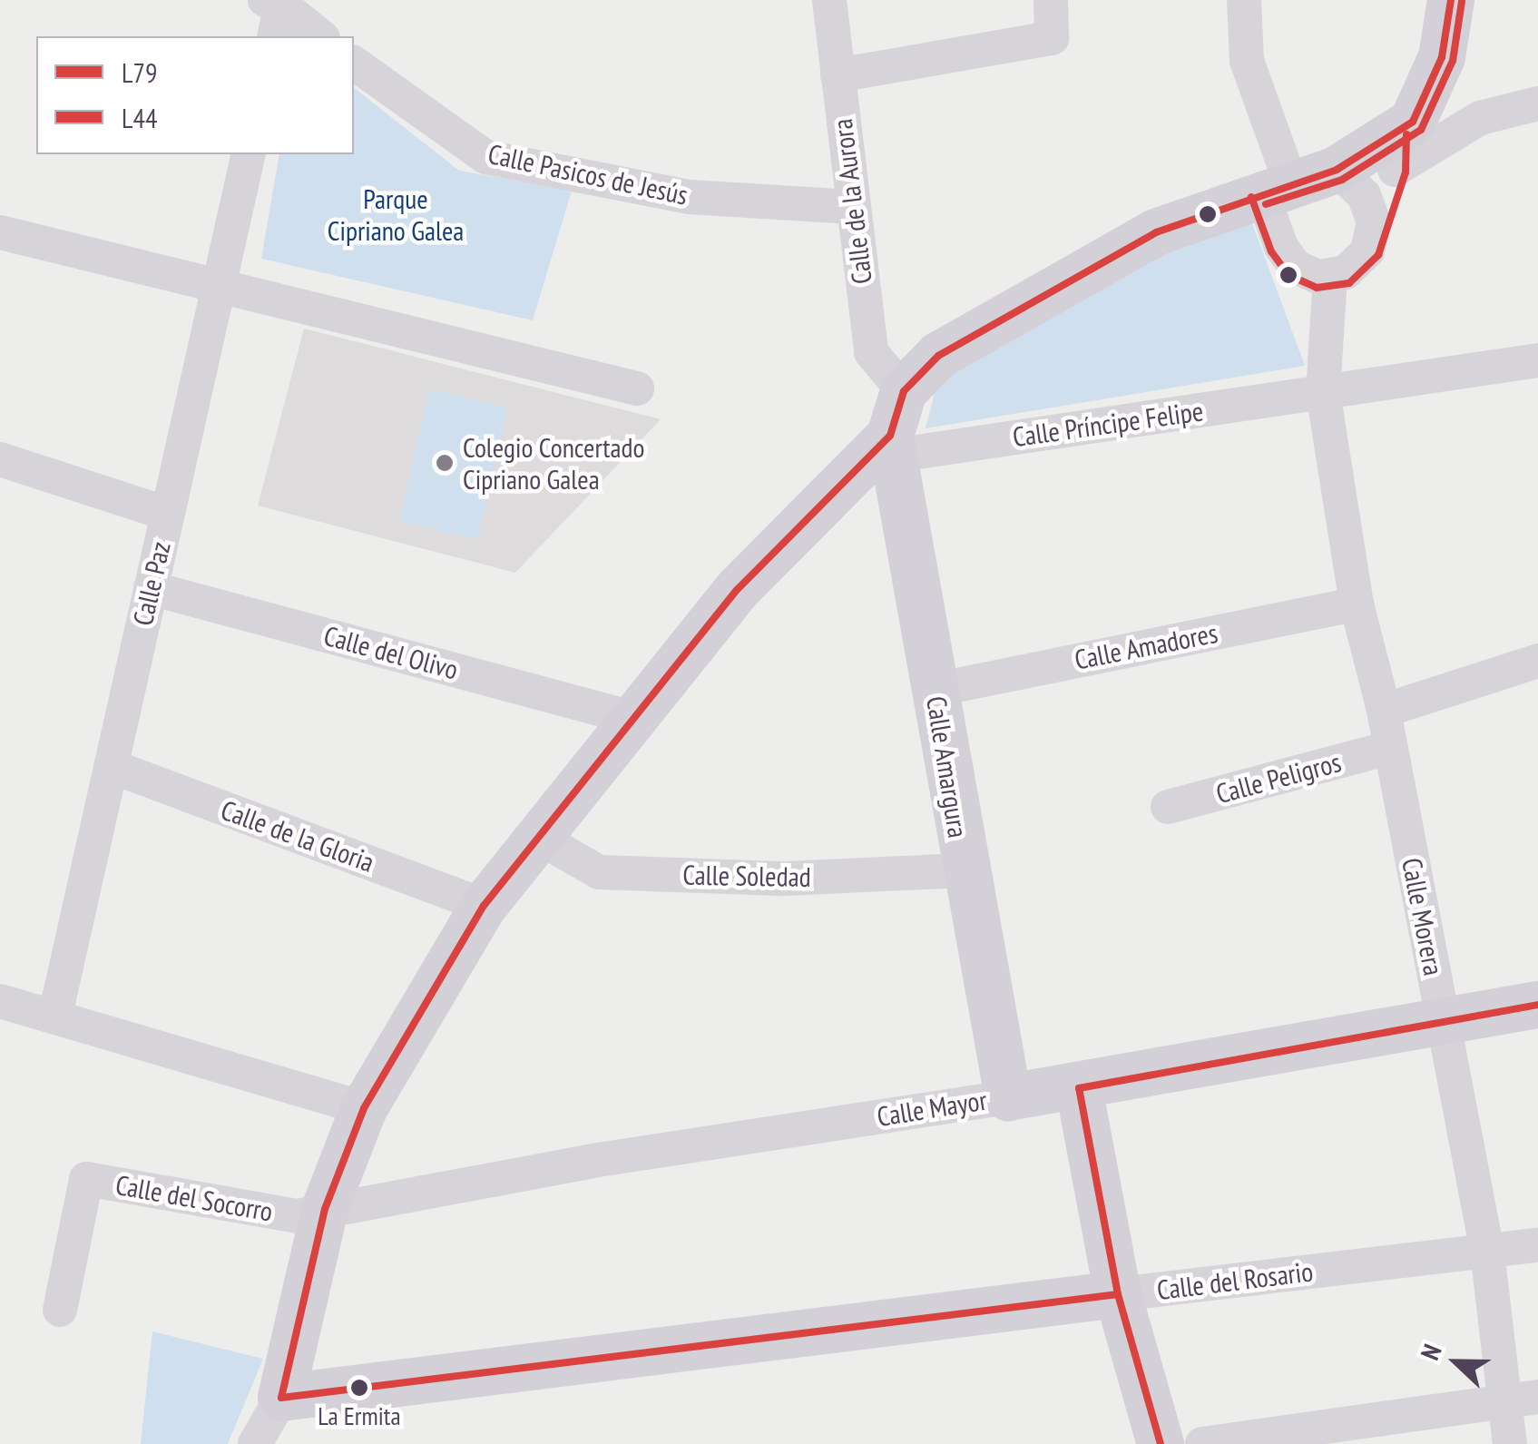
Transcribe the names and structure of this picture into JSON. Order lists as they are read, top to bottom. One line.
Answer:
{"streets":{"street":["Calle Pasicos de Jesús","Calle de la Aurora","Calle Príncipe Felipe","Calle Paz","Calle Amadores","Calle del Olivo","Calle Amargura","Calle Peligros","Calle de la Gloria","Calle Soledad","Calle Morera","Calle Mayor","Calle del Socorro","Calle del Rosario"]},"crossings":[["Calle Pasicos de Jesús","Calle de la Aurora"],["Calle Príncipe Felipe","Calle Amargura"],["Calle Príncipe Felipe","Calle Morera"],["Calle Paz","Calle del Olivo"],["Calle Paz","Calle de la Gloria"],["Calle Amadores","Calle Amargura"],["Calle Amadores","Calle Morera"],["Calle Amargura","Calle Soledad"],["Calle Amargura","Calle Mayor"],["Calle Peligros","Calle Morera"],["Calle Morera","Calle Mayor"],["Calle Morera","Calle del Rosario"],["Calle Mayor","Calle del Socorro"]],"parks":["Parque Cipriano Galea"],"places":["Colegio Concertado Cipriano Galea","La Ermita"],"lines":["transit line L79","transit line L44"],"legend":["L79","L44"],"north":"left"}
